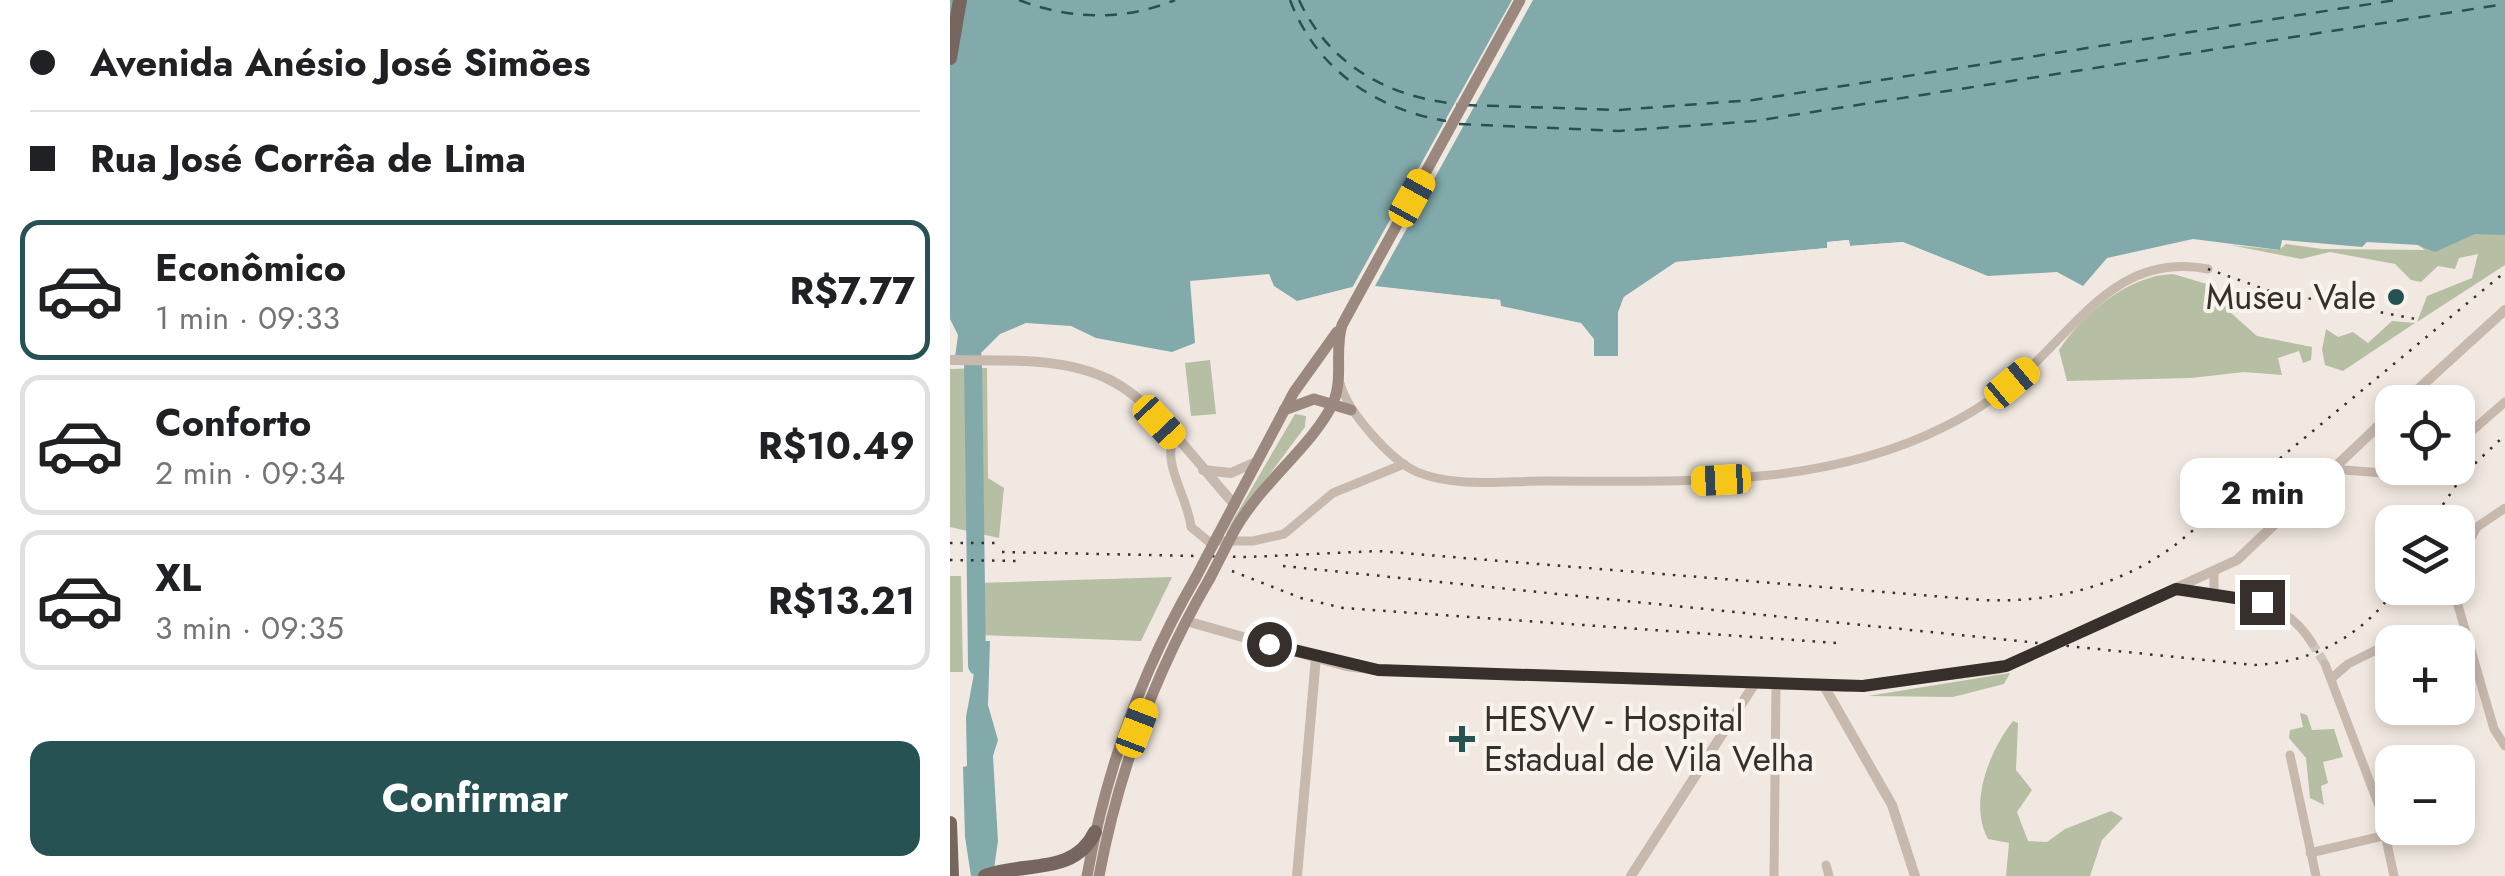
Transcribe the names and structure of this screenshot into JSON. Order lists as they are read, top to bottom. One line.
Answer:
{"places":{"other":["Museu Vale"],"health":["HESVV - Hospital Estadual de Vila Velha"]},"page":{"banner":["Avenida Anésio José Simões","Rua José Corrêa de Lima"],"list":[{"name":"Econômico","note":"1 min · 09:33","value":"R$7.77"},{"name":"Conforto","note":"2 min · 09:34","value":"R$10.49"},{"name":"XL","note":"3 min · 09:35","value":"R$13.21"}],"map_buttons":["+","−"],"bubble":"2 min","buttons":"Confirmar"}}
